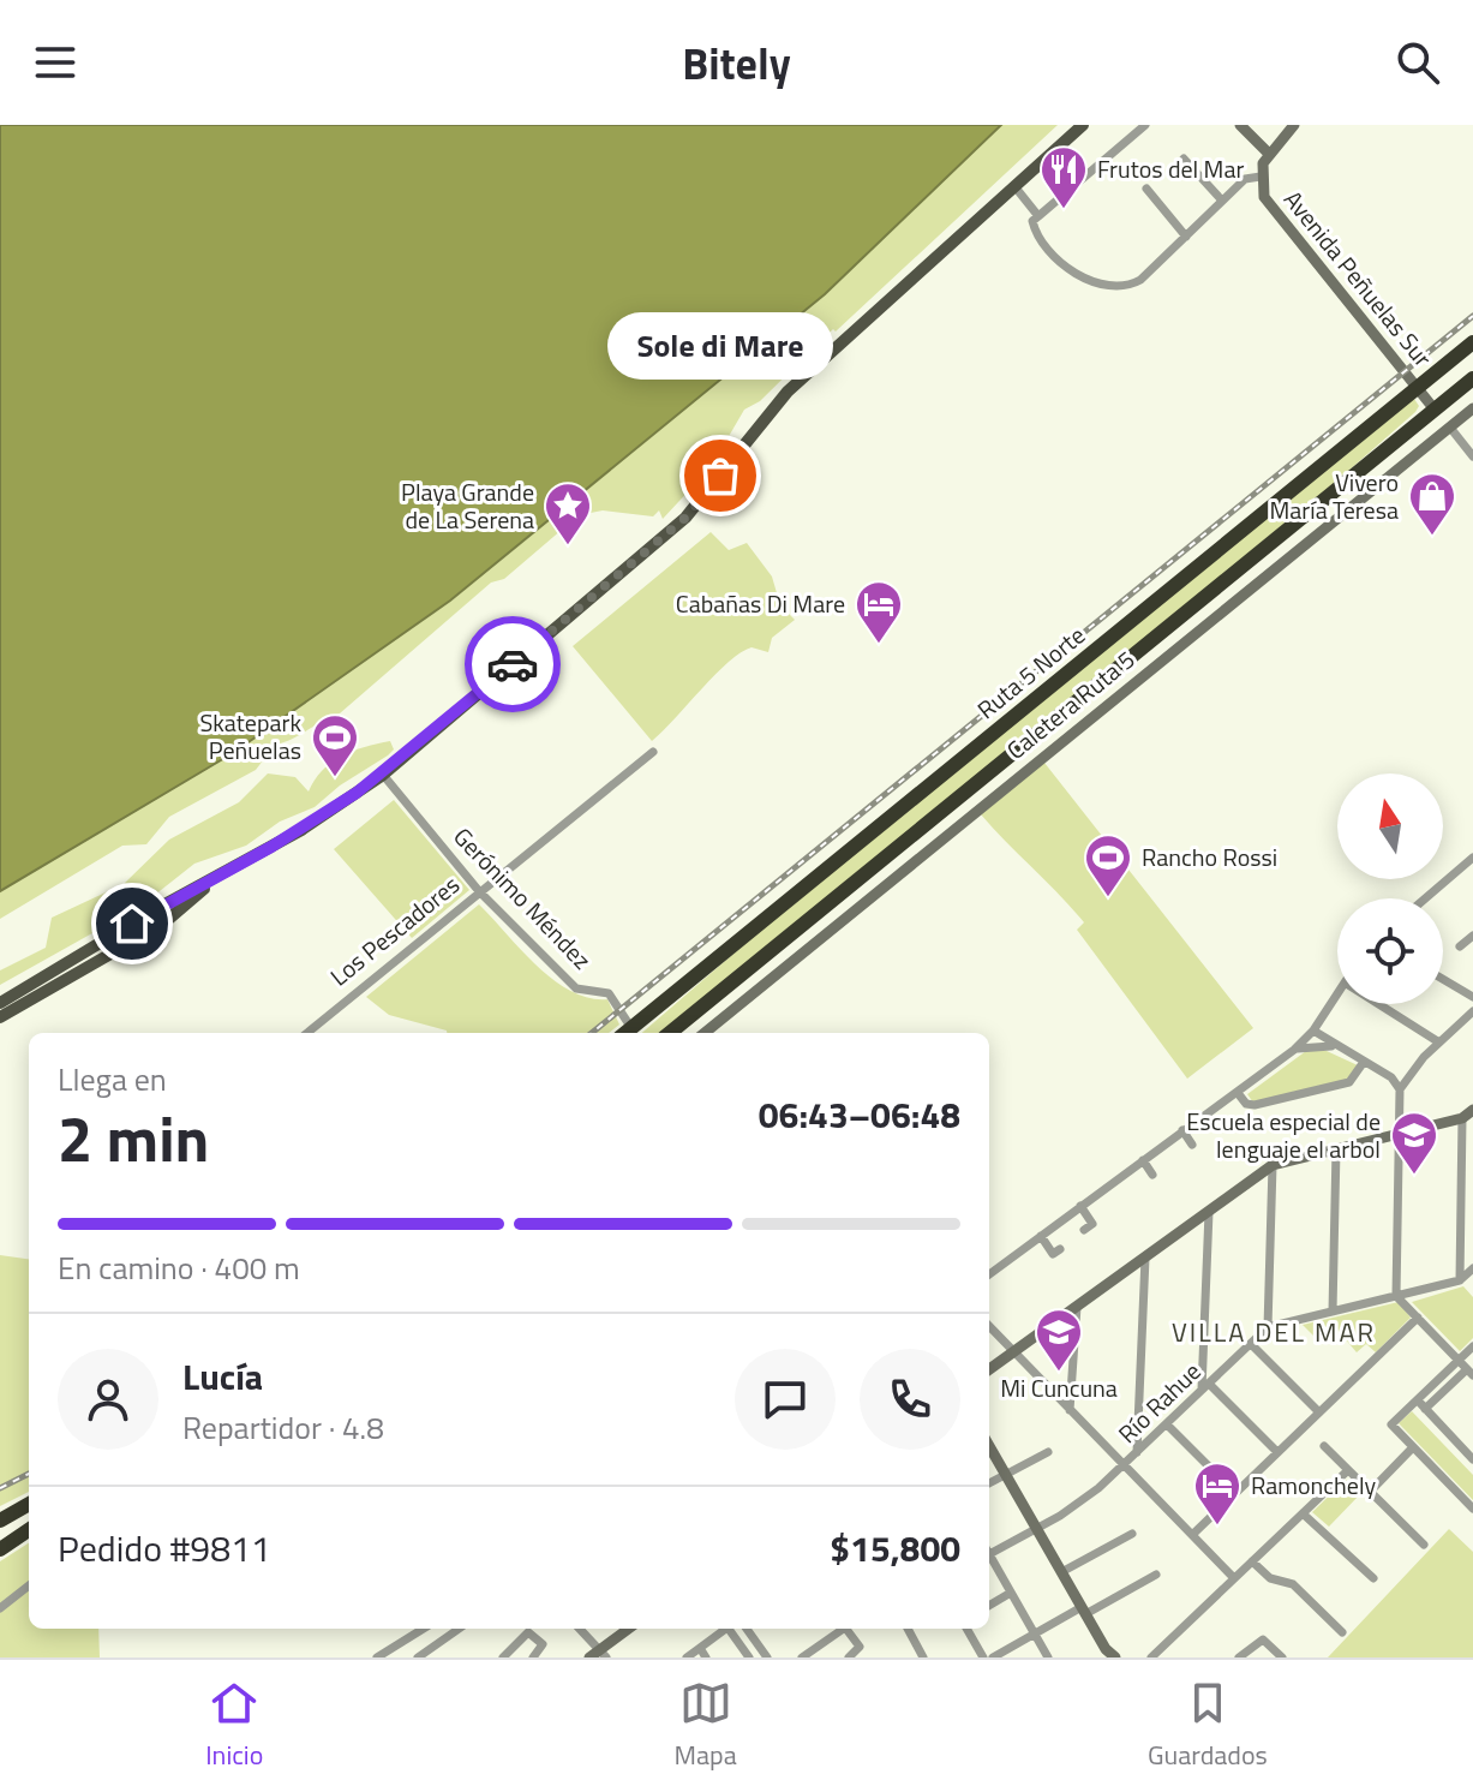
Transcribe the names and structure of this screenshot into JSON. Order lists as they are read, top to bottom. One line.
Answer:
{"streets":{"highway":["Ruta 5 Norte"],"street":["Avenida Peñuelas Sur","Caletera Ruta 5","Gerónimo Méndez","Los Pescadores","Río Rahue"]},"crossings":[["Avenida Peñuelas Sur","Ruta 5 Norte"],["Gerónimo Méndez","Los Pescadores"]],"districts":["VILLA DEL MAR"],"places":{"restaurant":["Frutos del Mar"],"other":["Sole di Mare"],"shop":["Vivero María Teresa"],"place":["Playa Grande de La Serena"],"hotel":["Cabañas Di Mare","Ramonchely"],"sports":["Skatepark Peñuelas","Rancho Rossi"],"school or university":["Escuela especial de lenguaje el arbol","Mi Cuncuna"]},"north":"top","page":{"header":"Bitely","bubble":"Sole di Mare","heading":["2 min","Llega en","06:43–06:48"],"panel":["Lucía","Repartidor · 4.8","Pedido #9811","$15,800"],"bar":"En camino · 400 m","tabs":["Inicio","Mapa","Guardados"]}}
